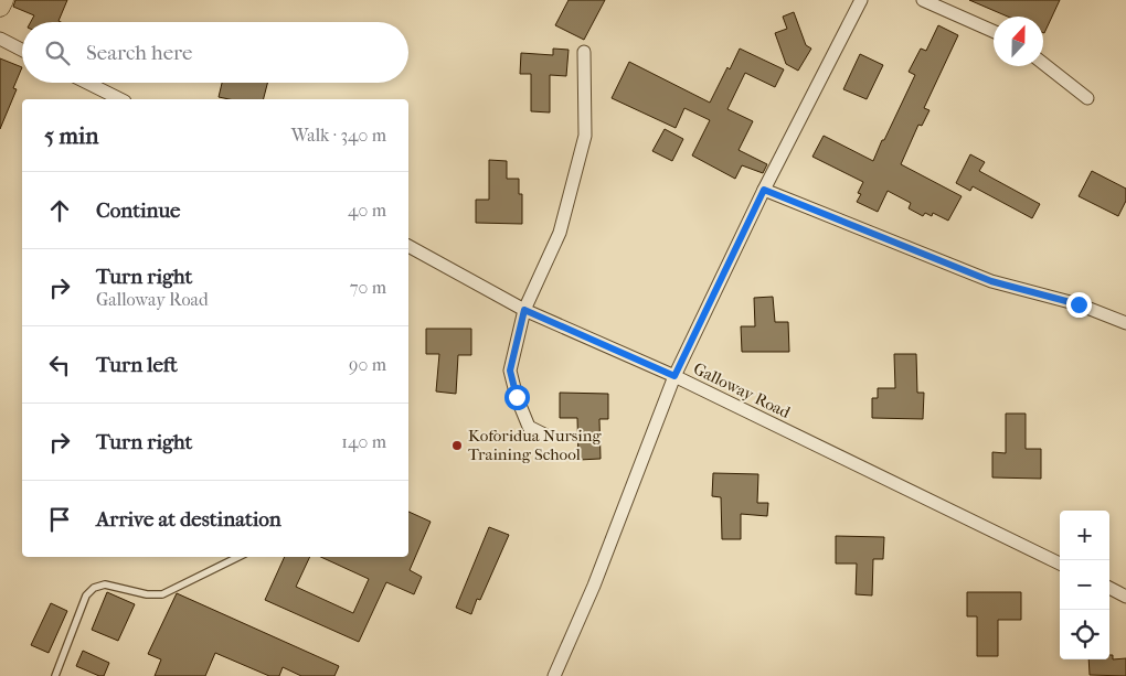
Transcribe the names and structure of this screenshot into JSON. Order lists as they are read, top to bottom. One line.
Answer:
{"streets":{"street":["Galloway Road"]},"places":["Koforidua Nursing Training School"],"north":"top","page":{"search":"Search here","heading":["5 min","Walk · 340 m"],"list":[["Continue","40 m"],["Turn right","Galloway Road","70 m"],["Turn left","90 m"],["Turn right","140 m"],"Arrive at destination"],"map_buttons":["+","−"]}}
